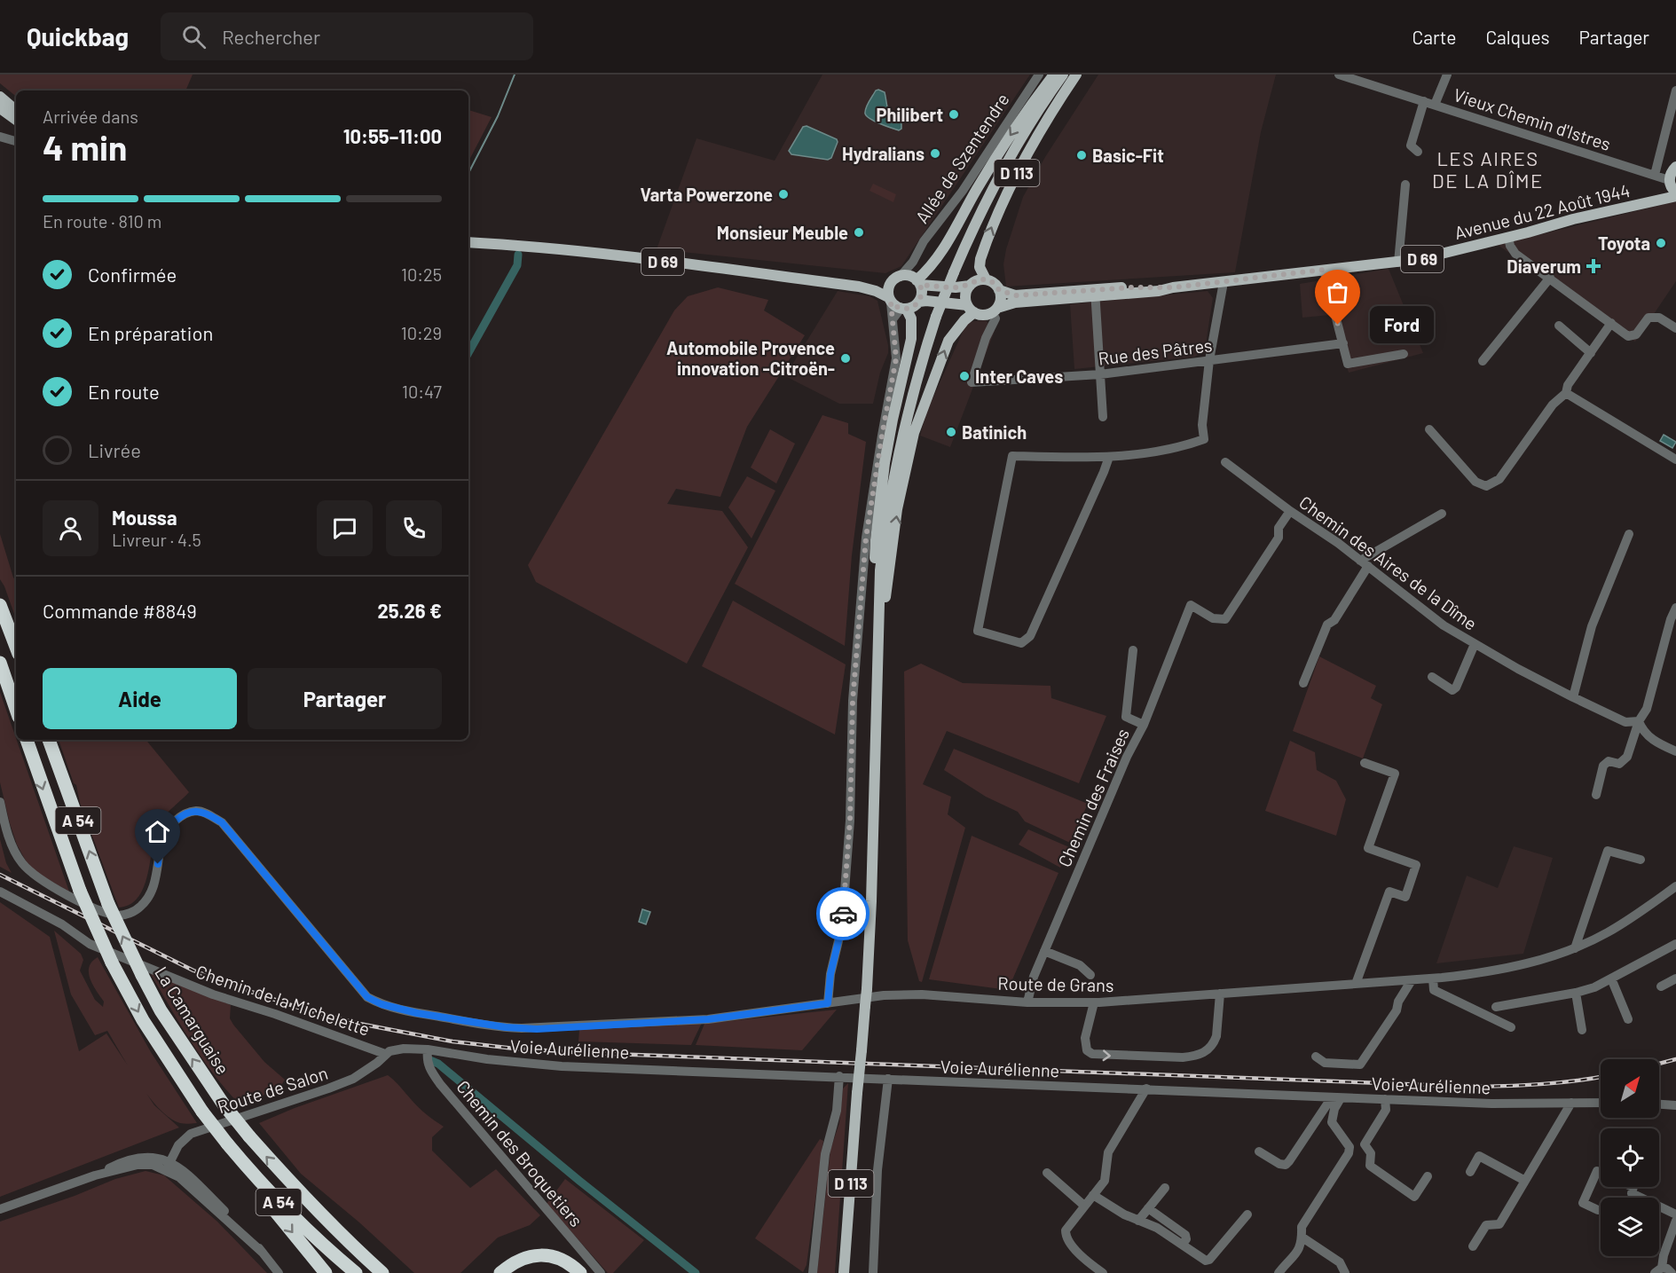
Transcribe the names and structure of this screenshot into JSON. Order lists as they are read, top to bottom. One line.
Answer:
{"streets":{"highway":["A 54","La Camarguaise"],"main road":["D 113","Avenue du 22 Août 1944","D 69"],"street":["Vieux Chemin d'Istres","Allée de Szentendre","Rue des Pâtres","Chemin des Aires de la Dîme","Chemin des Fraises","Route de Grans","Chemin de la Michelette","Voie Aurélienne","Route de Salon","Chemin des Broquetiers"]},"crossings":[["Allée de Szentendre","D 69"],["D 113","Avenue du 22 Août 1944"],["D 113","Rue des Pâtres"],["Avenue du 22 Août 1944","Rue des Pâtres"],["Chemin des Aires de la Dîme","Chemin des Fraises"],["Chemin des Fraises","Route de Grans"],["Chemin de la Michelette","Voie Aurélienne"],["Chemin de la Michelette","Route de Salon"],["Voie Aurélienne","Route de Salon"],["Voie Aurélienne","Chemin des Broquetiers"]],"districts":["LES AIRES DE LA DÎME"],"places":{"other":["Philibert","Hydralians","Basic-Fit","Varta Powerzone","Monsieur Meuble","Toyota","Ford","Automobile Provence innovation -Citroën-","Inter Caves","Batinich"],"health":["Diaverum"]},"north":"top right","page":{"header":"Quickbag","search":"Rechercher","nav":["Carte","Calques","Partager"],"heading":["4 min","Arrivée dans","10:55–11:00"],"panel":["Moussa","Livreur · 4.5","Commande #8849","25.26 €"],"bar":"En route · 810 m","list":[["Confirmée","10:25"],["En préparation","10:29"],["En route","10:47"],"Livrée"],"bubble":"Ford","buttons":["Aide","Partager"]}}
